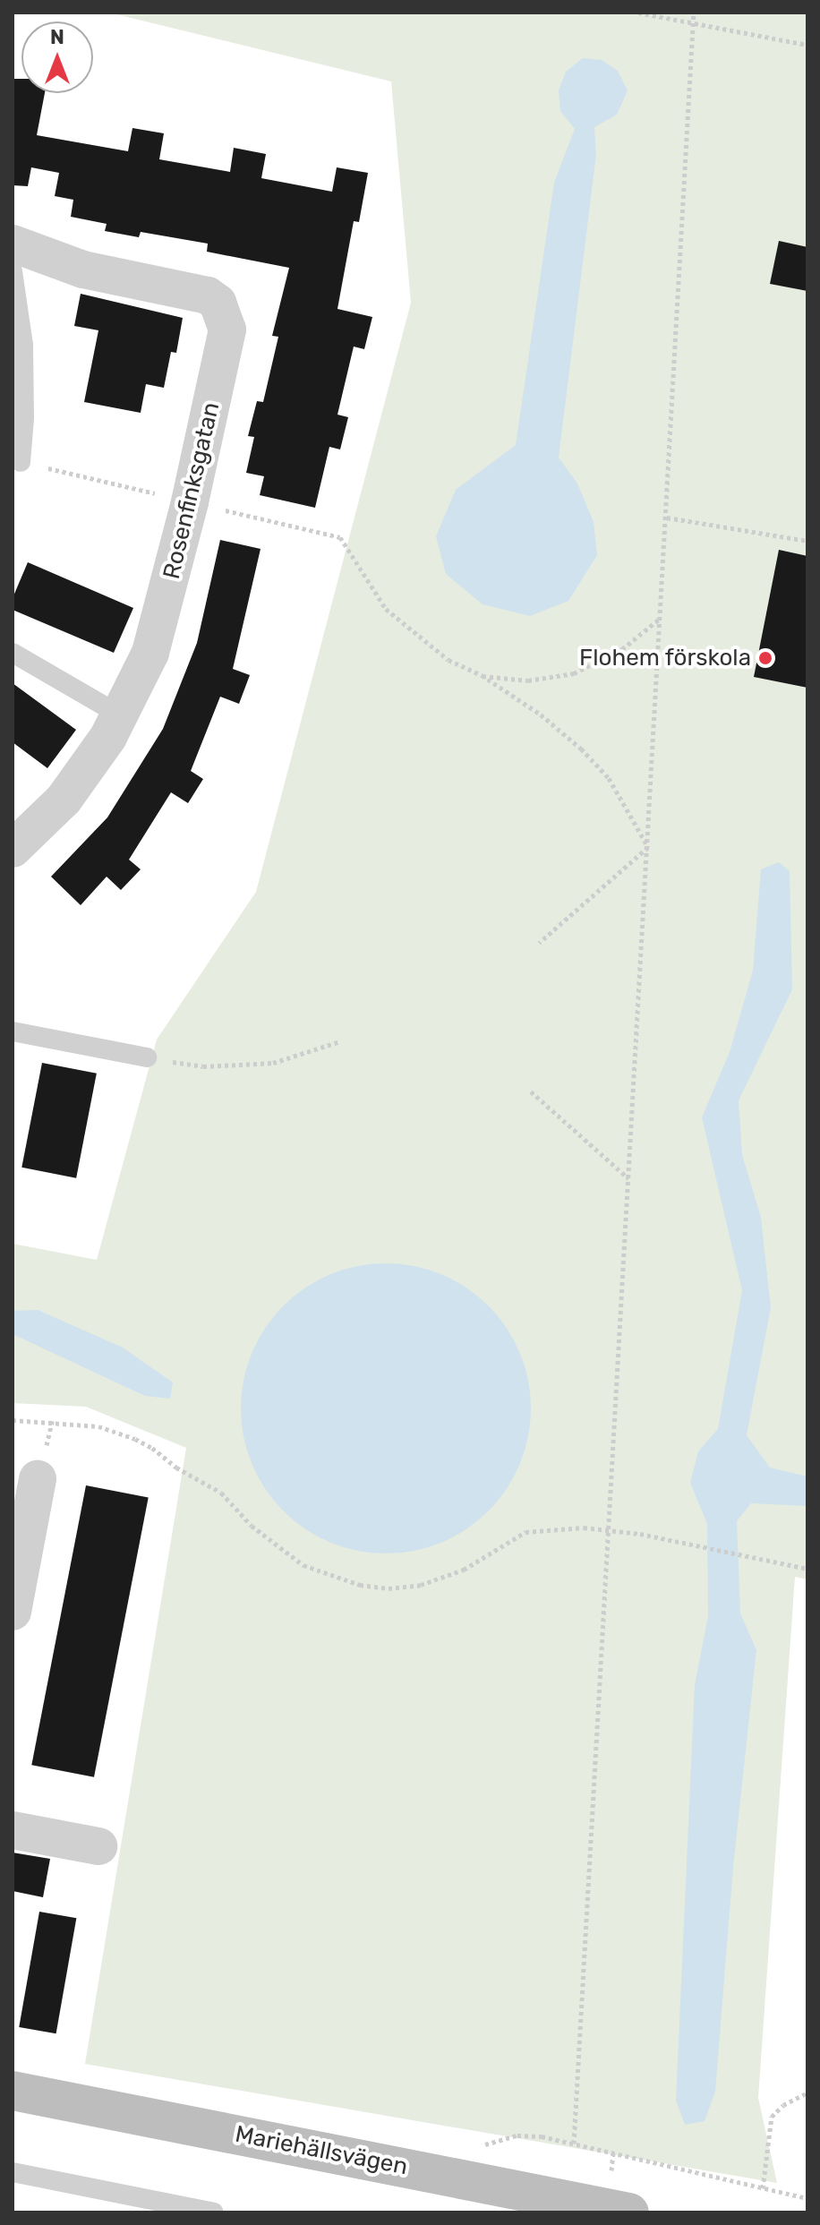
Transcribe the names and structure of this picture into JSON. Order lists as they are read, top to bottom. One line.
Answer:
{"streets":{"street":["Rosenfinksgatan","Mariehällsvägen"]},"places":["Flohem förskola"],"north":"top"}
